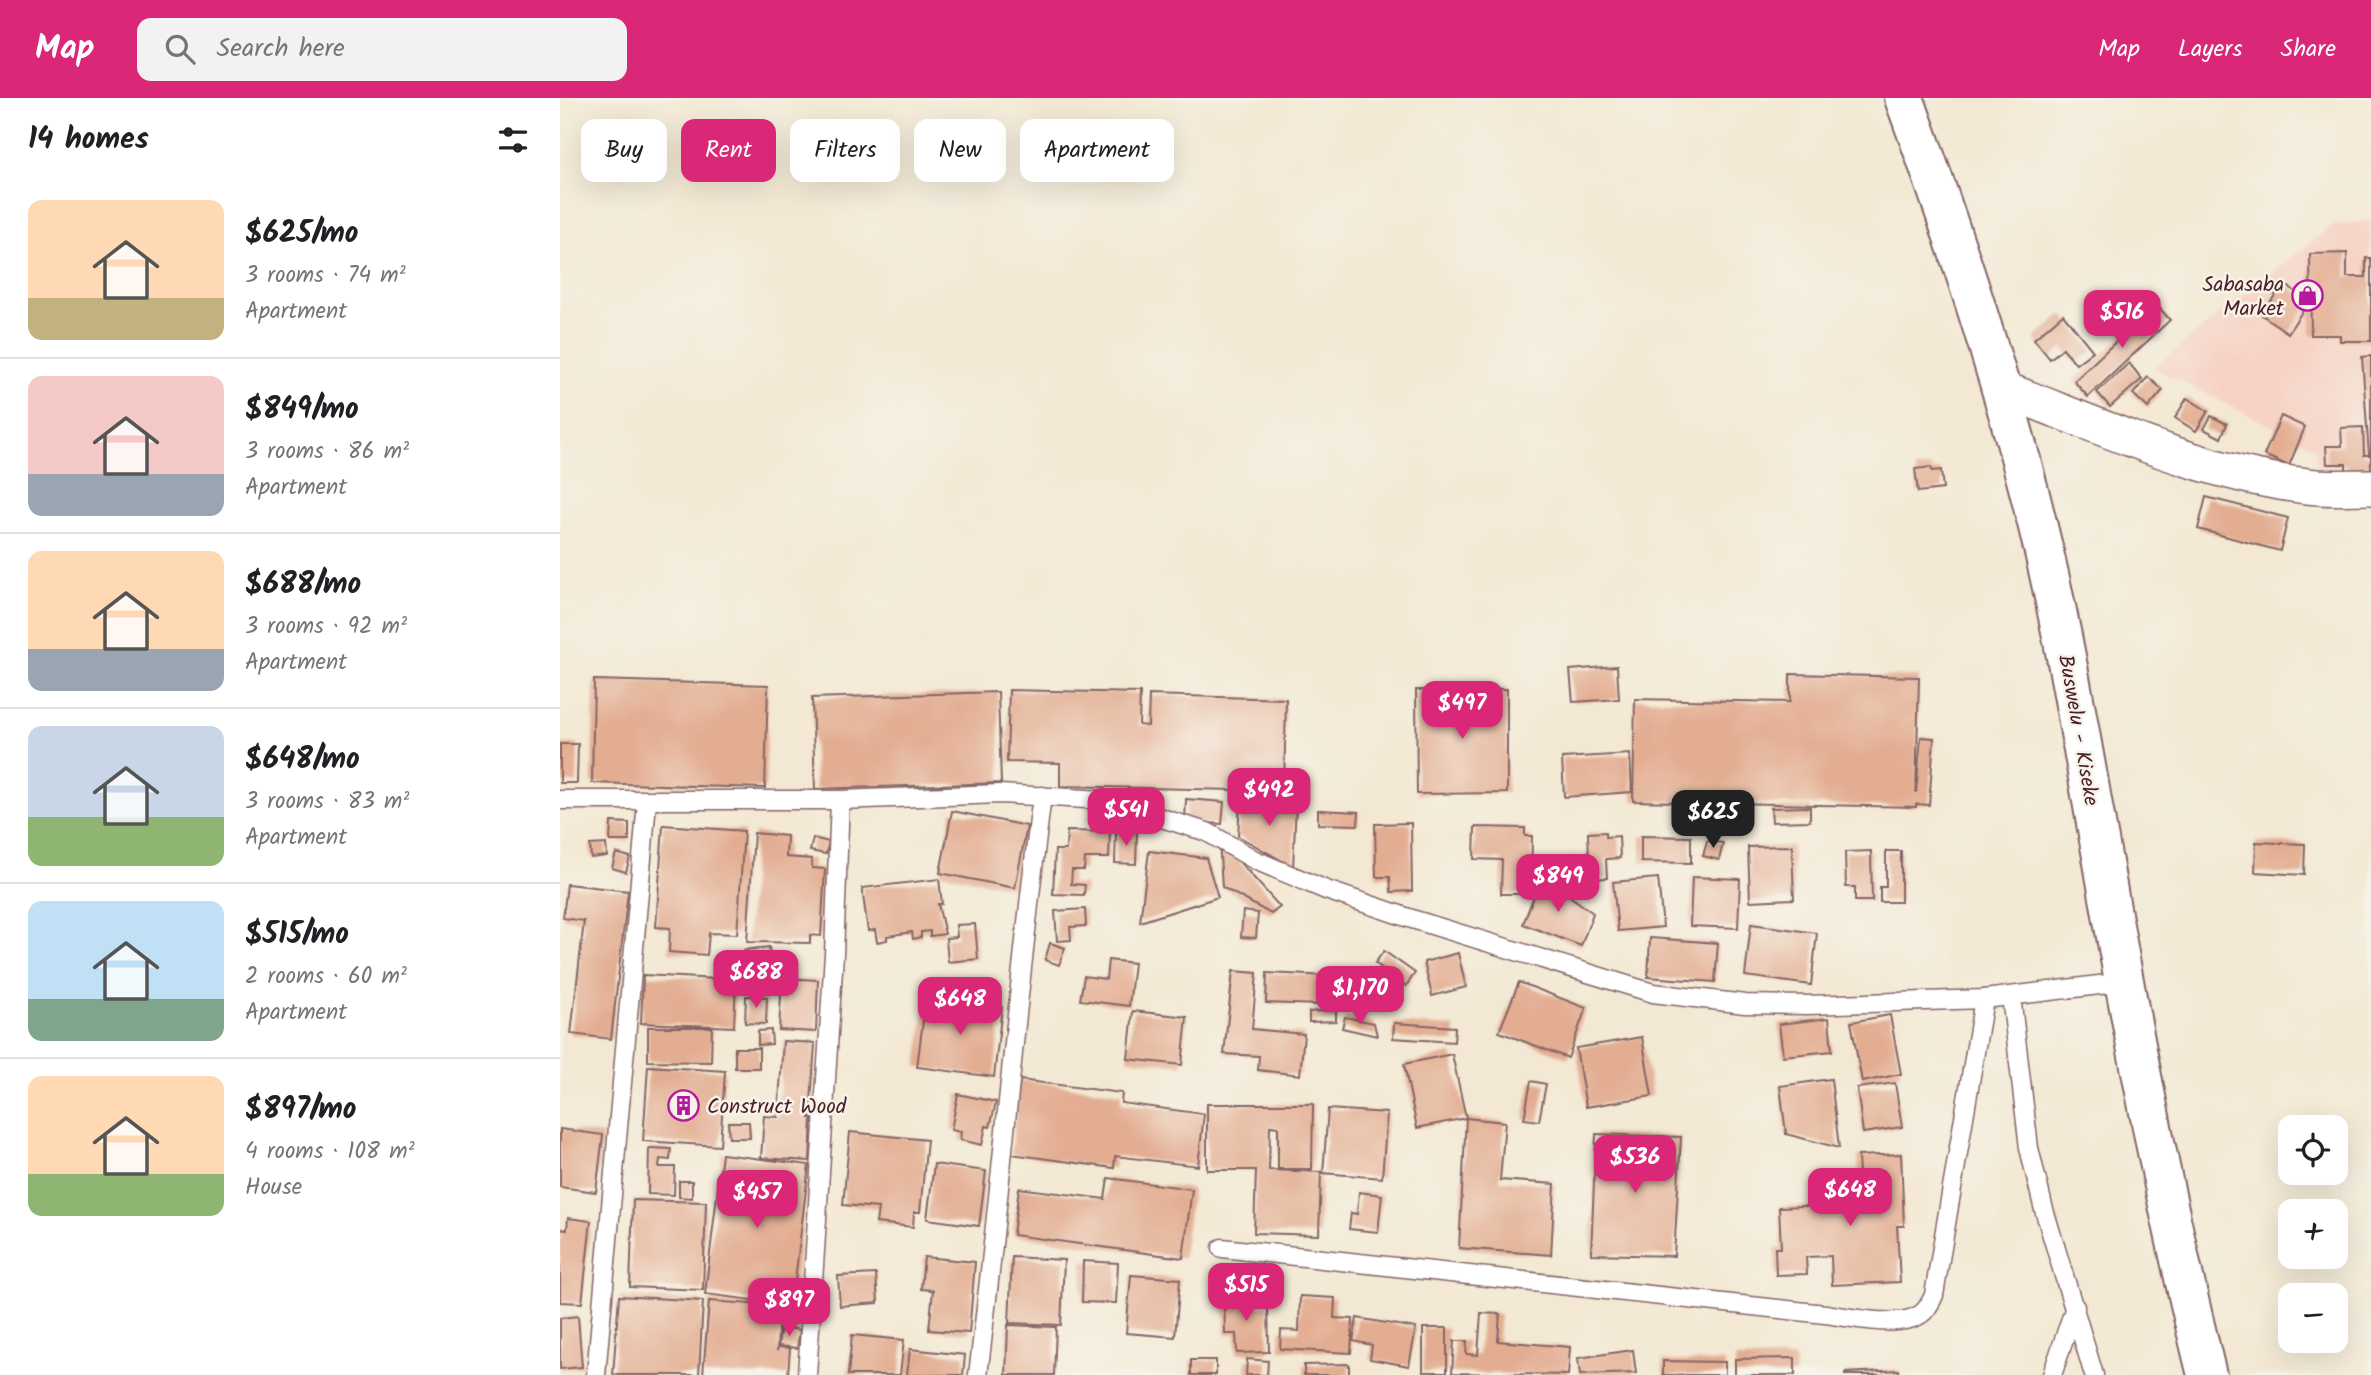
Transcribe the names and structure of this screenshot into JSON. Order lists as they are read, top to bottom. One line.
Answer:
{"streets":{"main road":["Buswelu - Kiseke"]},"places":{"shop":["Sabasaba Market"],"building":["Construct Wood"]},"page":{"header":"Map","search":"Search here","nav":["Map","Layers","Share"],"heading":"14 homes","chip":["Buy","Rent","Filters","New","Apartment"],"list":[{"name":"$625/mo","note":"3 rooms · 74 m² · Apartment"},{"name":"$849/mo","note":"3 rooms · 86 m² · Apartment"},{"name":"$688/mo","note":"3 rooms · 92 m² · Apartment"},{"name":"$648/mo","note":"3 rooms · 83 m² · Apartment"},{"name":"$515/mo","note":"2 rooms · 60 m² · Apartment"},{"name":"$897/mo","note":"4 rooms · 108 m² · House"}],"price":["$516","$497","$492","$541","$625","$849","$688","$1,170","$648","$536","$648","$457","$515","$897"],"map_buttons":["+","−"]}}
